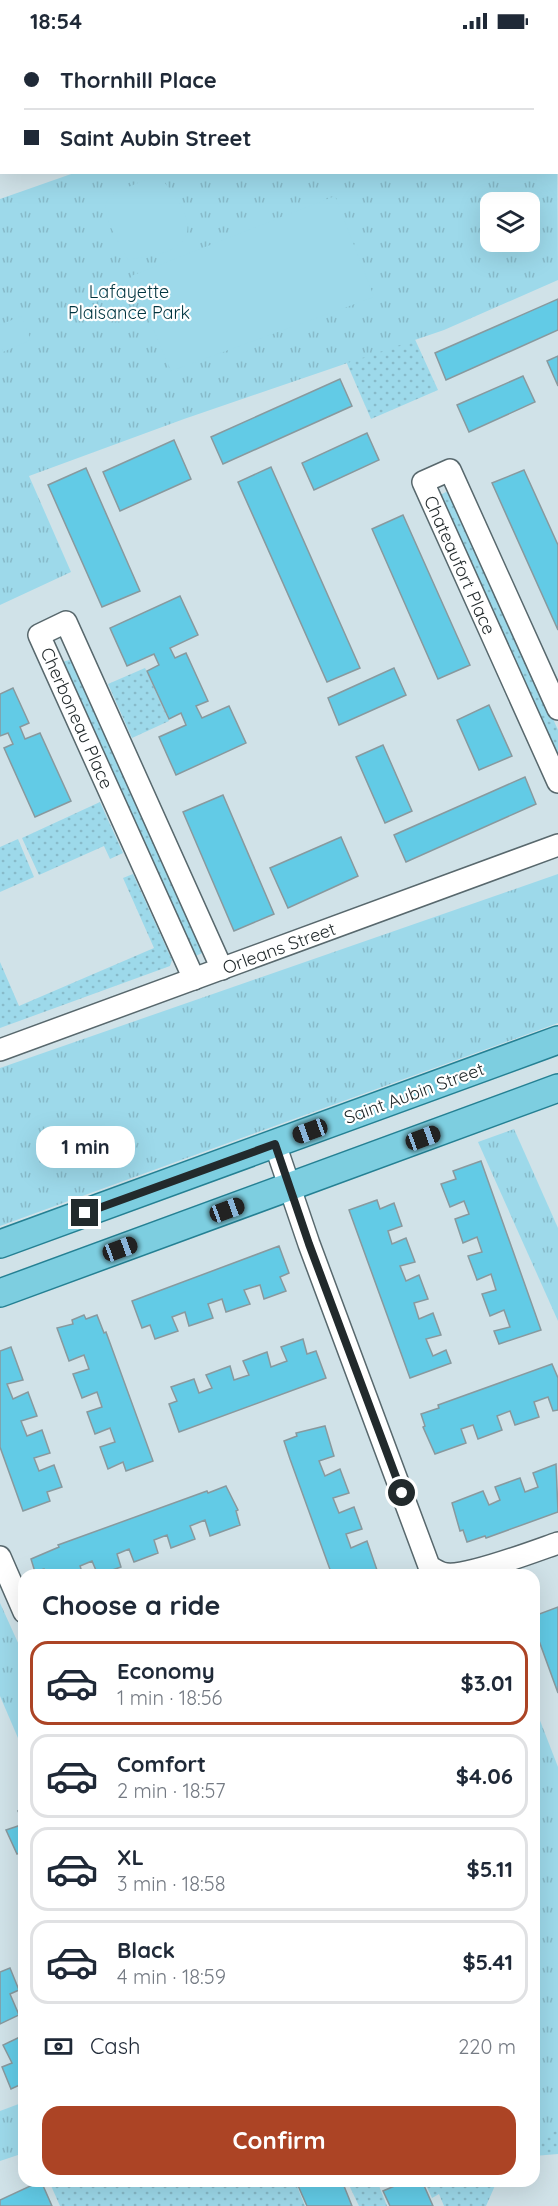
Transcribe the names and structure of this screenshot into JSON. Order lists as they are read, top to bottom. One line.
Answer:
{"streets":{"main road":["Saint Aubin Street"],"street":["Chateaufort Place","Cherboneau Place","Orleans Street"]},"crossings":[["Cherboneau Place","Orleans Street"]],"parks":["Lafayette Plaisance Park"],"page":{"status":"18:54","banner":["Thornhill Place","Saint Aubin Street"],"bubble":"1 min","heading":"Choose a ride","list":[{"name":"Economy","note":"1 min · 18:56","value":"$3.01"},{"name":"Comfort","note":"2 min · 18:57","value":"$4.06"},{"name":"XL","note":"3 min · 18:58","value":"$5.11"},{"name":"Black","note":"4 min · 18:59","value":"$5.41"}],"pay":["Cash","220 m"],"buttons":"Confirm"}}
